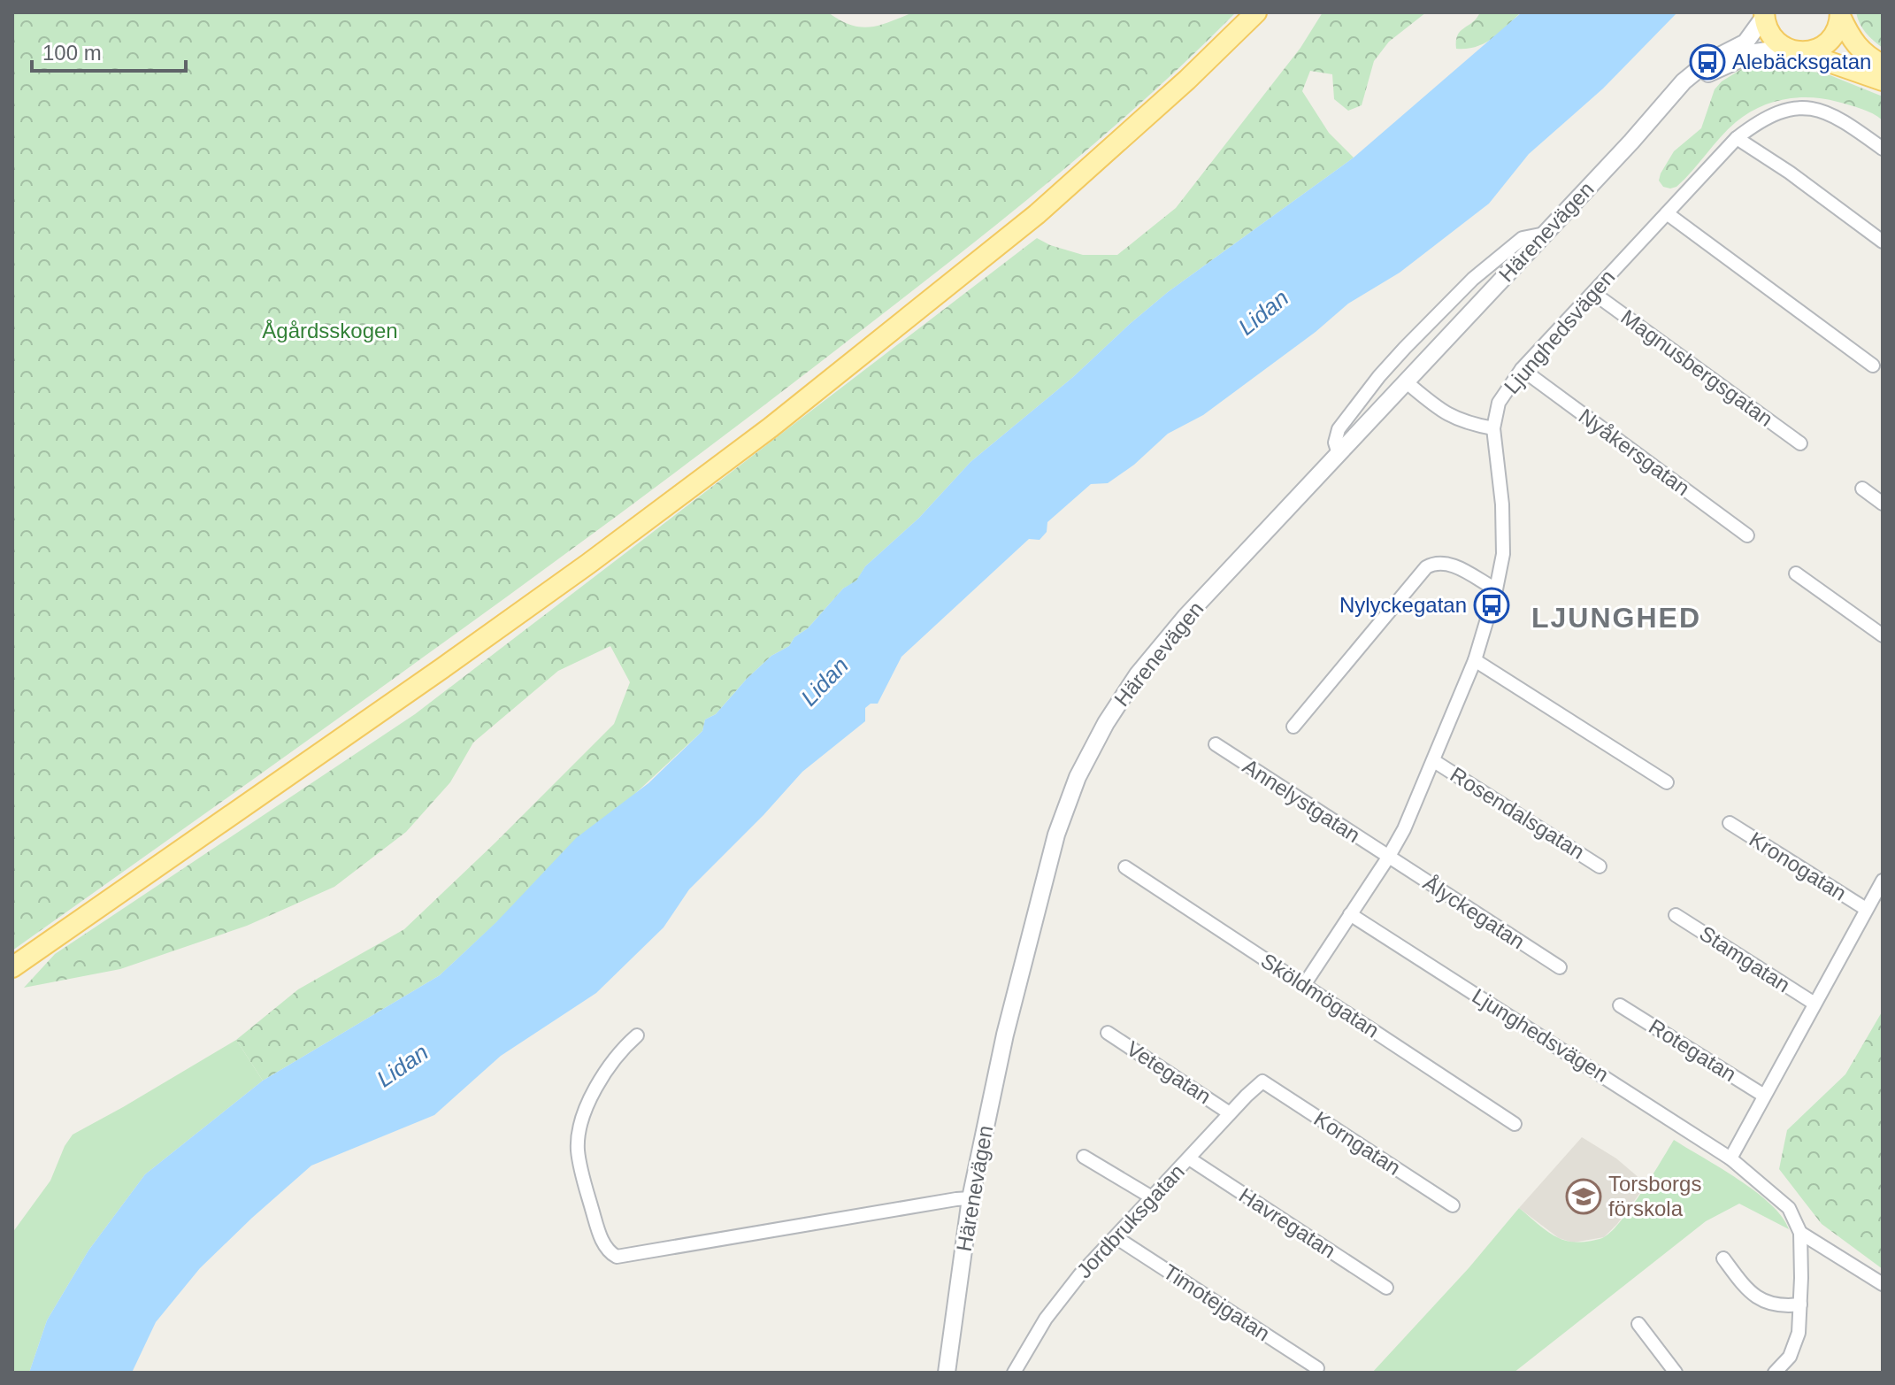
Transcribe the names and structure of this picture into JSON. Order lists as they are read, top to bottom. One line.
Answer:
{"streets":{"street":["Härenevägen","Ljunghedsvägen","Magnusbergsgatan","Nyåkersgatan","Annelystgatan","Rosendalsgatan","Kronogatan","Ålyckegatan","Stamgatan","Sköldmögatan","Rotegatan","Vetegatan","Korngatan","Jordbruksgatan","Havregatan","Timotejgatan"]},"crossings":[["Ljunghedsvägen","Magnusbergsgatan"],["Ljunghedsvägen","Nyåkersgatan"],["Ljunghedsvägen","Annelystgatan"],["Ljunghedsvägen","Rosendalsgatan"],["Ljunghedsvägen","Ålyckegatan"],["Ljunghedsvägen","Sköldmögatan"],["Annelystgatan","Ålyckegatan"],["Vetegatan","Jordbruksgatan"],["Korngatan","Jordbruksgatan"],["Jordbruksgatan","Havregatan"],["Jordbruksgatan","Timotejgatan"]],"districts":["LJUNGHED"],"water":["Lidan"],"parks":["Ågårdsskogen"],"places":{"bus stop":["Alebäcksgatan","Nylyckegatan"],"school or university":["Torsborgs förskola"]},"scale_bar":"100 m"}
